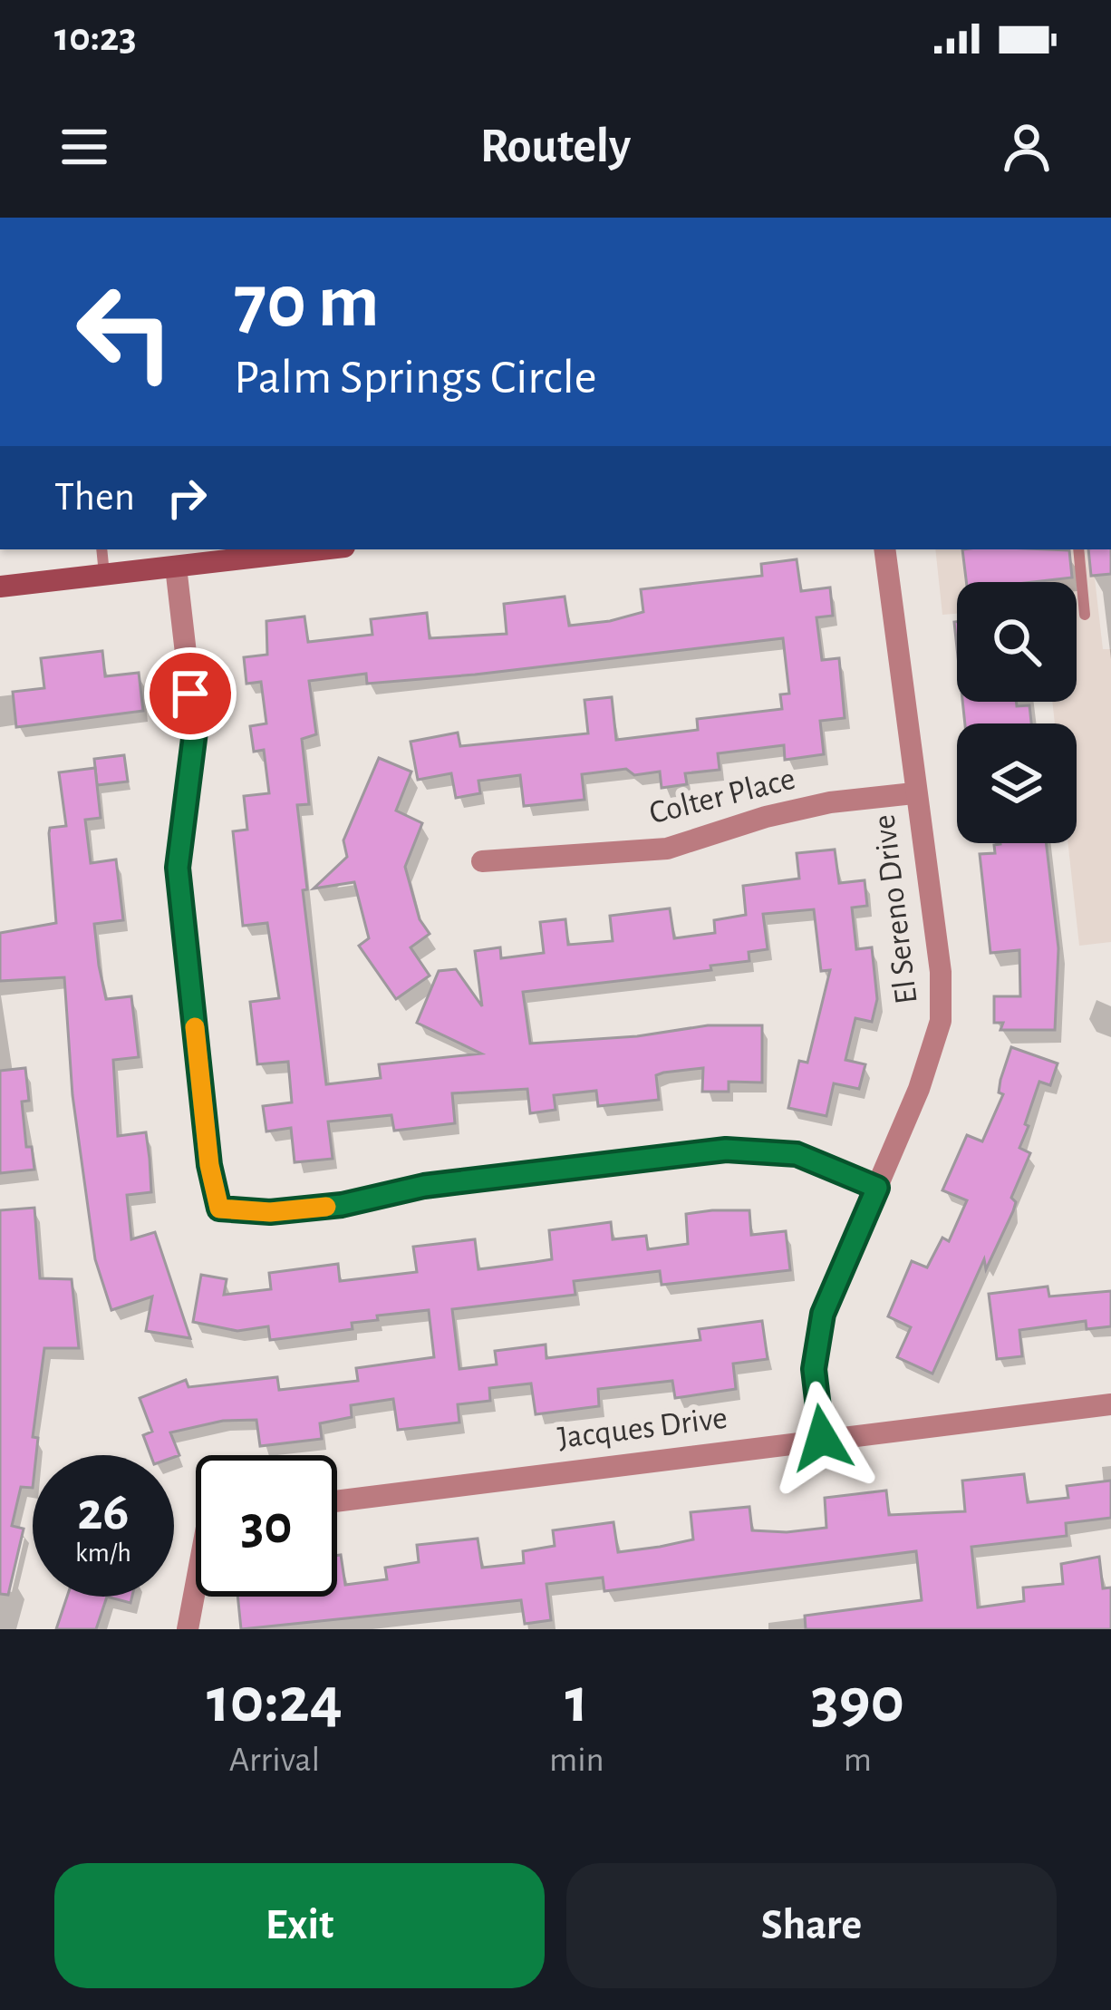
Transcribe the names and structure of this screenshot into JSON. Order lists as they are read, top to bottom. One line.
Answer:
{"streets":{"street":["Colter Place","El Sereno Drive","Jacques Drive"]},"crossings":[["Colter Place","El Sereno Drive"],["El Sereno Drive","Jacques Drive"]],"page":{"status":"10:23","header":"Routely","turn":["70 m","Palm Springs Circle"],"then":"Then","speed":"26 km/h","limit":"30","eta":["10:24","Arrival","1","min","390","m"],"buttons":["Exit","Share"]}}
